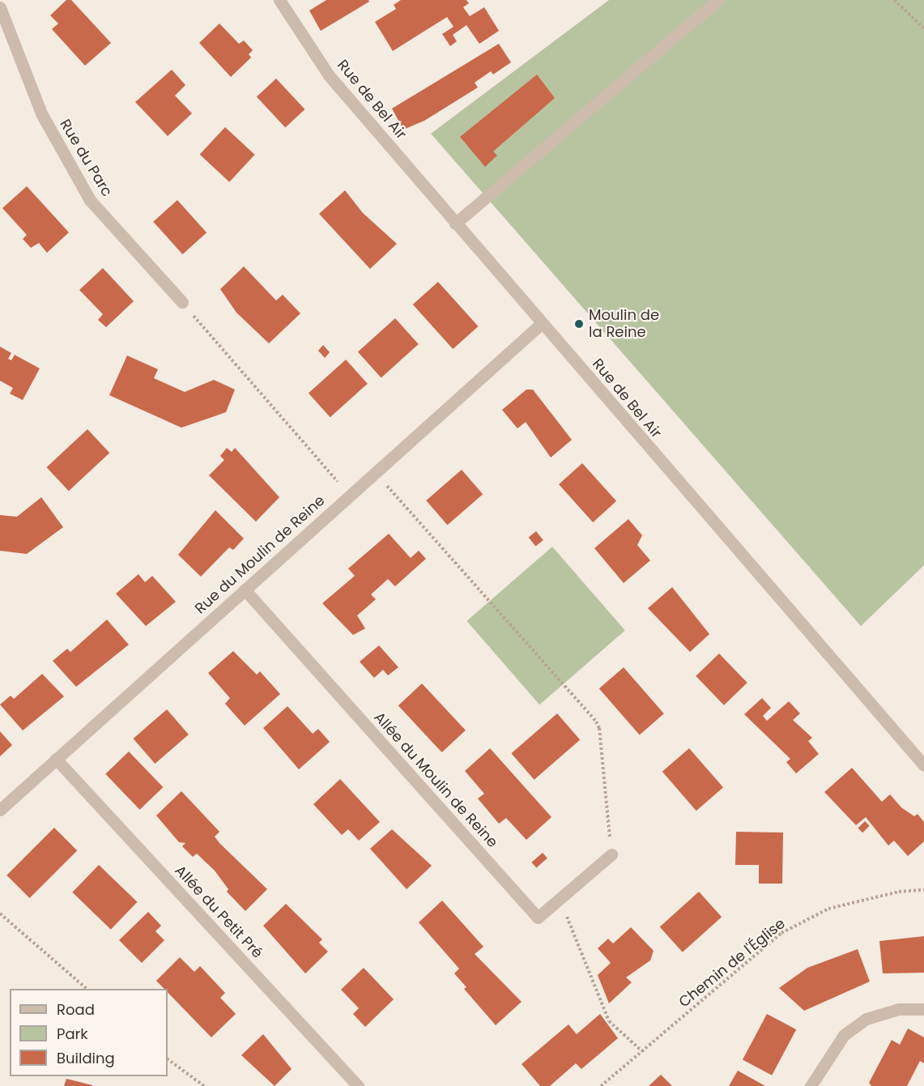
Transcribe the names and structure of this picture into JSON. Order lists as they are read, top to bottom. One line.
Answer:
{"streets":{"street":["Rue de Bel Air","Rue du Parc","Rue du Moulin de Reine","Allée du Moulin de Reine","Allée du Petit Pré"],"path":["Chemin de l'Église"]},"crossings":[["Rue de Bel Air","Rue du Moulin de Reine"],["Rue du Moulin de Reine","Allée du Moulin de Reine"],["Rue du Moulin de Reine","Allée du Petit Pré"]],"places":["Moulin de la Reine"],"legend":["Road","Park","Building"]}
